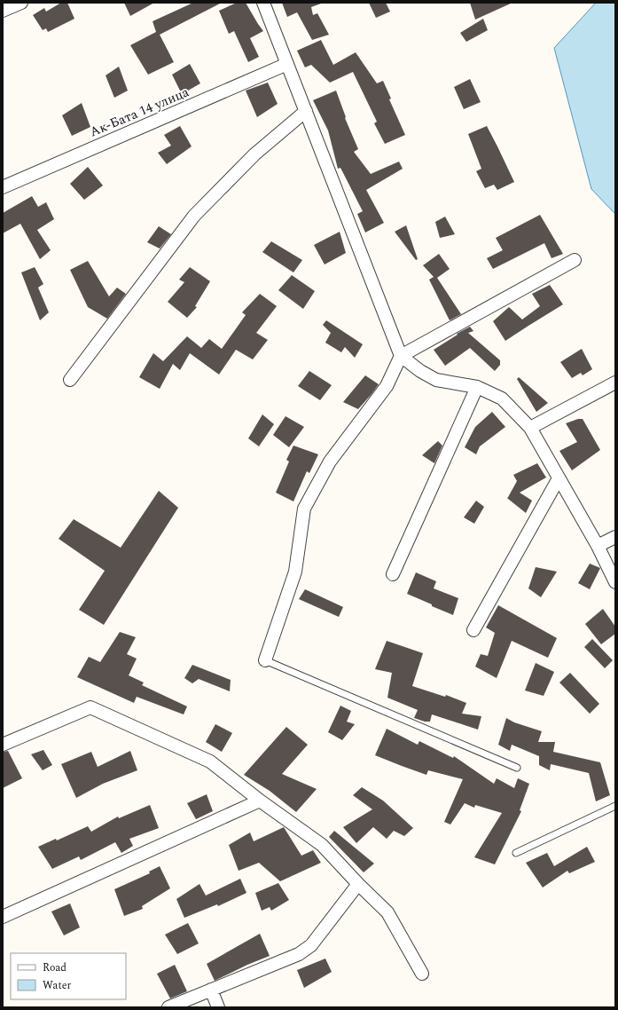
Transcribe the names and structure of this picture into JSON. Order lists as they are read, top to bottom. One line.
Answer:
{"streets":{"street":["Ак-Бата 14 улица"]},"legend":["Road","Water"]}
